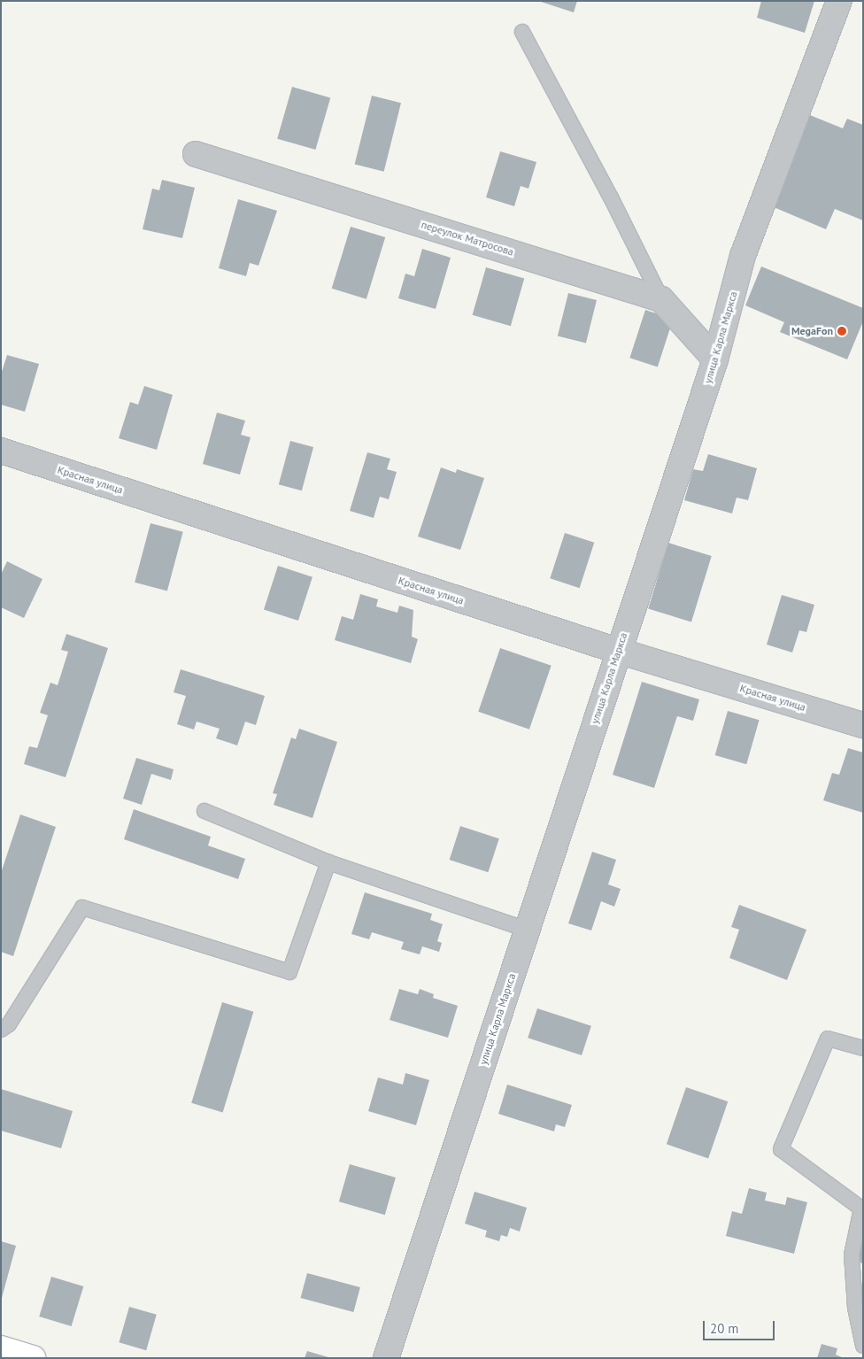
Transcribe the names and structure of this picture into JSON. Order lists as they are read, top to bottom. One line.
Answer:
{"streets":{"street":["переулок Матросова","улица Карла Маркса","Красная улица"]},"crossings":[["улица Карла Маркса","Красная улица"]],"places":["MegaFon"],"scale_bar":"20 m"}
